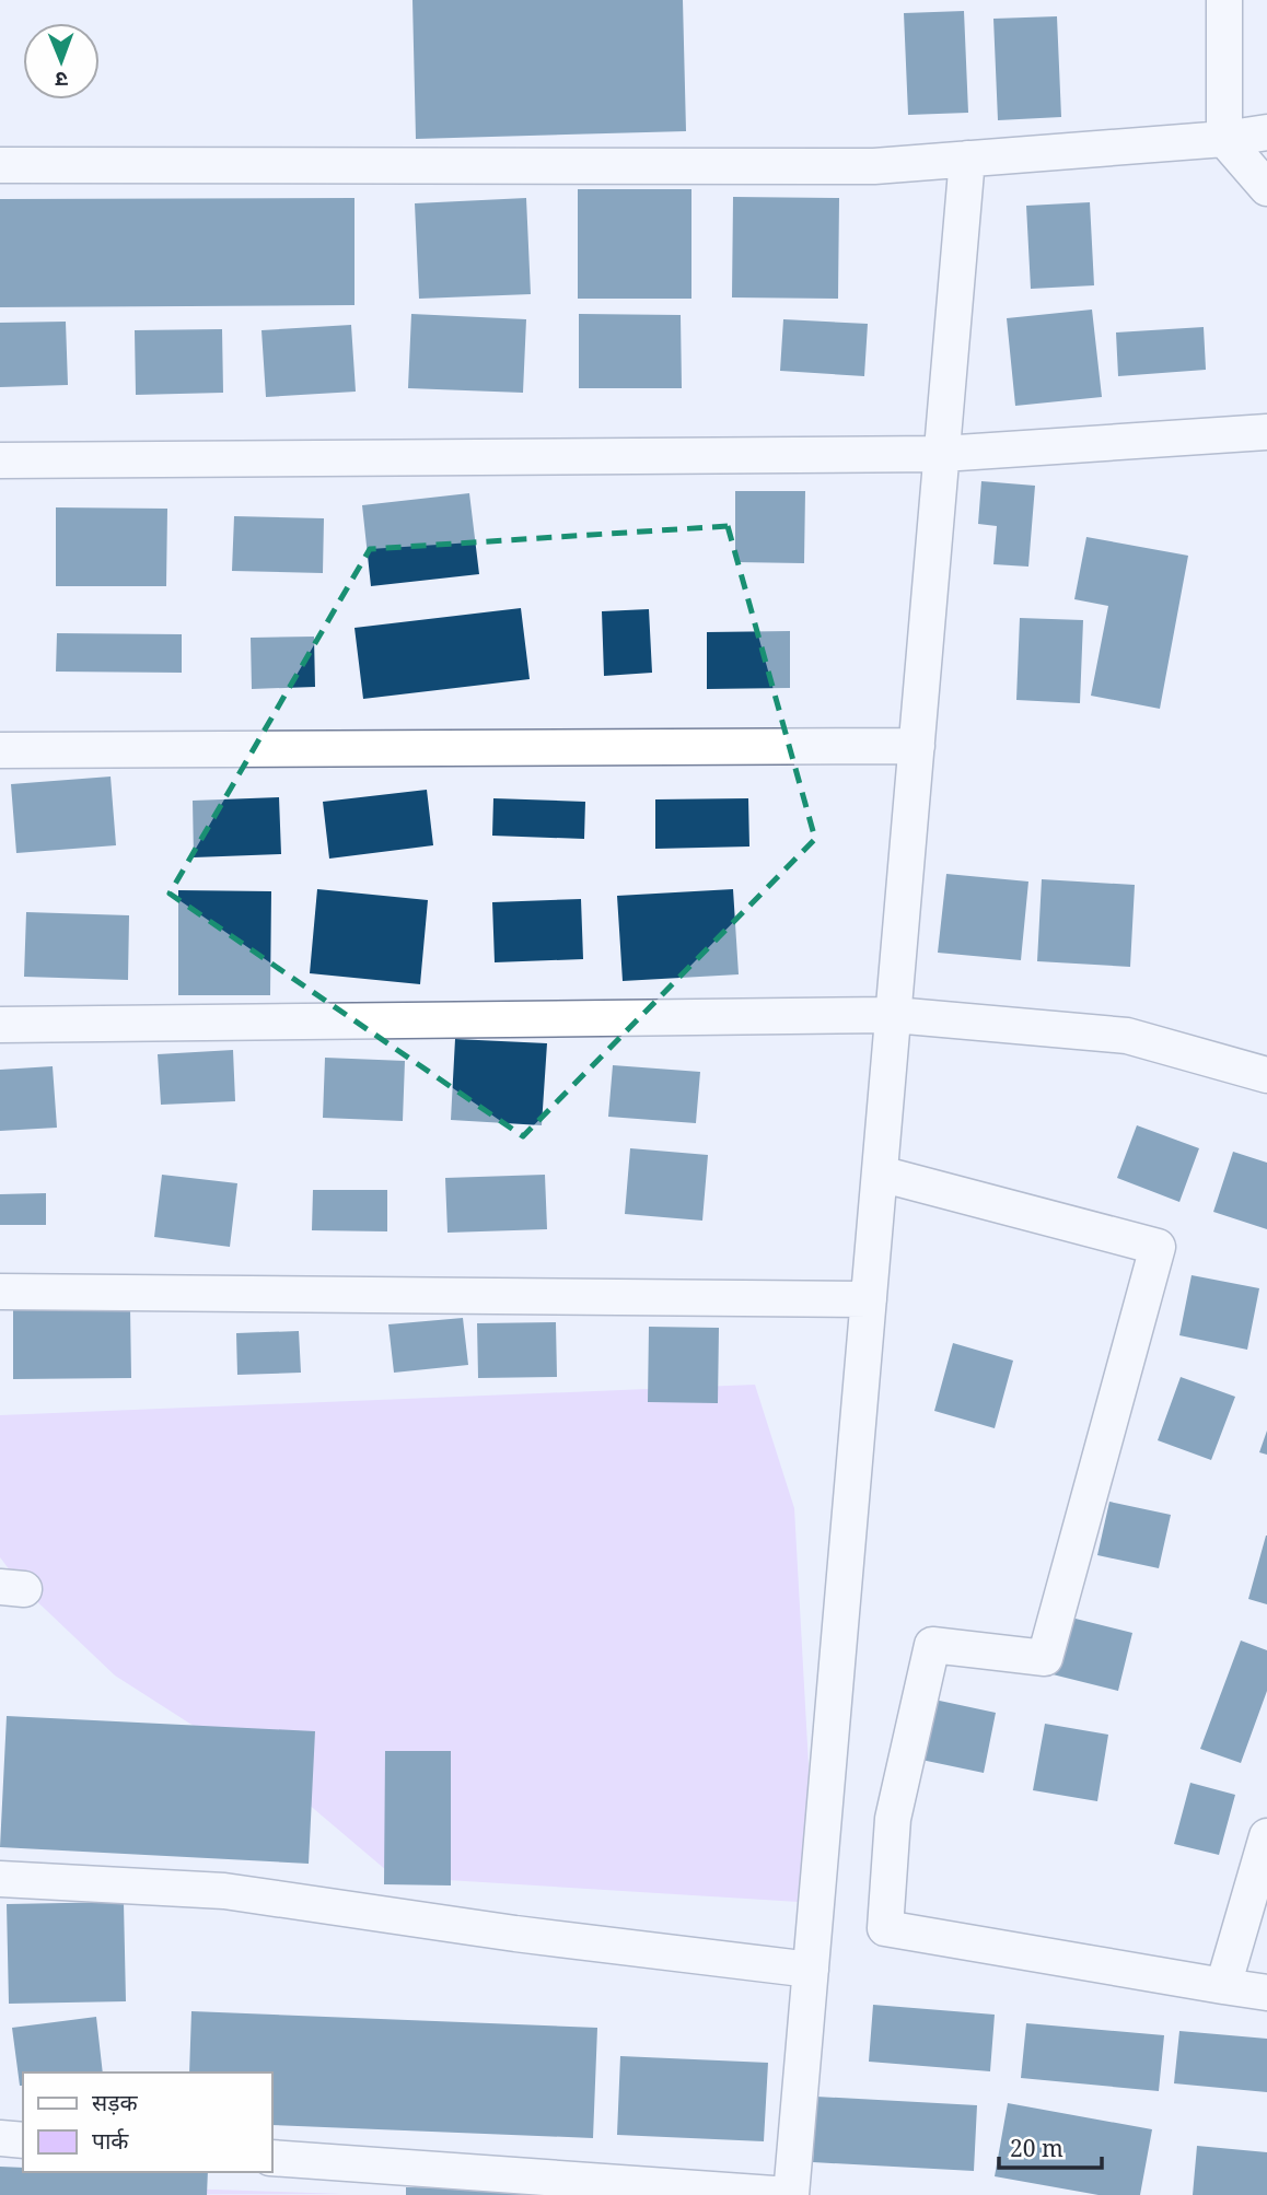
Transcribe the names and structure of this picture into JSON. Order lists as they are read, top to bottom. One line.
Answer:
{"legend":["सड़क","पार्क"],"scale_bar":"20 m","north":"bottom"}
